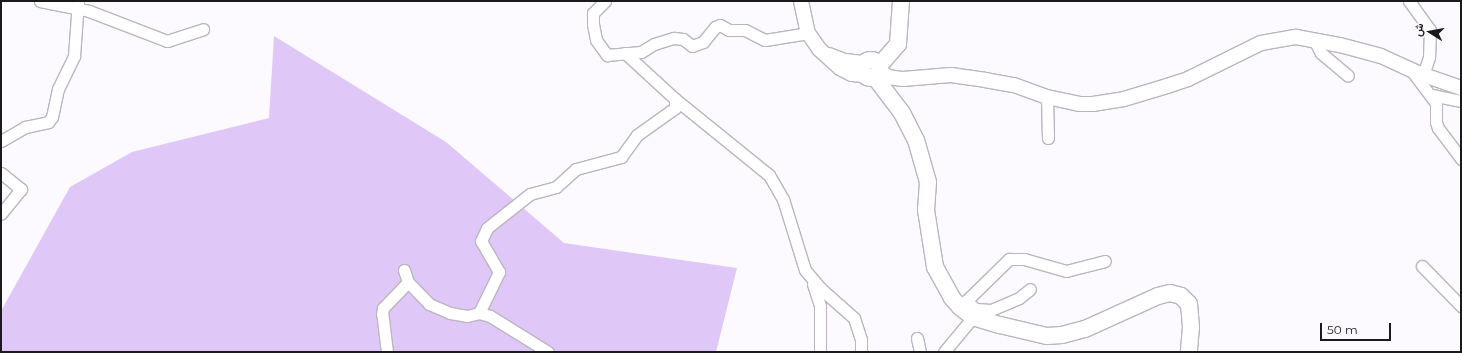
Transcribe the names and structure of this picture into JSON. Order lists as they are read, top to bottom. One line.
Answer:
{"scale_bar":"50 m","north":"left"}
